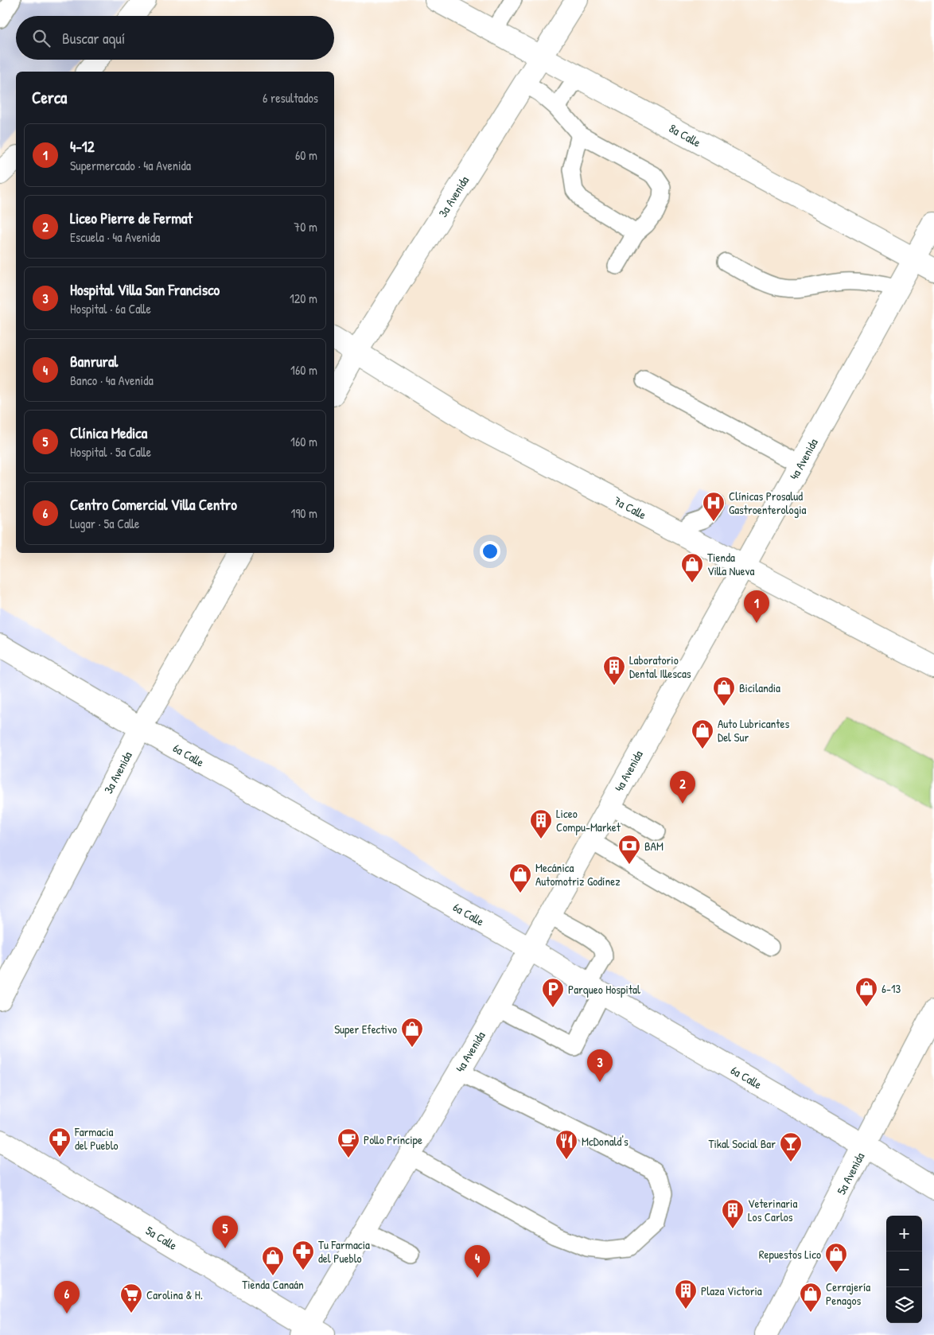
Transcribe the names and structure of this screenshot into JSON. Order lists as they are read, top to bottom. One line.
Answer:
{"streets":{"street":["8a Calle","3a Avenida","4a Avenida","7a Calle","6a Calle","5a Avenida","5a Calle"]},"crossings":[["8a Calle","3a Avenida"],["8a Calle","4a Avenida"],["3a Avenida","7a Calle"],["3a Avenida","6a Calle"],["4a Avenida","7a Calle"],["4a Avenida","6a Calle"],["4a Avenida","5a Calle"],["6a Calle","5a Avenida"]],"places":{"hospital":["Clínicas Prosalud Gastroenterologia"],"shop":["Tienda Villa Nueva","Bicilandia","Auto Lubricantes Del Sur","Mecánica Automotriz Godínez","6-13","Super Efectivo","Repuestos Lico","Tienda Canaán","Cerrajería Penagos"],"building":["Laboratorio Dental Illescas","Liceo Compu-Market","Veterinaria Los Carlos","Plaza Victoria"],"bank":["BAM"],"parking":["Parqueo Hospital"],"pharmacy":["Farmacia del Pueblo","Tu Farmacia del Pueblo"],"cafe":["Pollo Príncipe"],"restaurant":["McDonald's"],"bar":["Tikal Social Bar"],"supermarket":["Carolina & H."]},"page":{"search":"Buscar aquí","heading":["Cerca","6 resultados"],"list":[{"mark":"1","name":"4-12","note":"Supermercado · 4a Avenida","value":"60 m"},{"mark":"2","name":"Liceo Pierre de Fermat","note":"Escuela · 4a Avenida","value":"70 m"},{"mark":"3","name":"Hospital Villa San Francisco","note":"Hospital · 6a Calle","value":"120 m"},{"mark":"4","name":"Banrural","note":"Banco · 4a Avenida","value":"160 m"},{"mark":"5","name":"Clínica Medica","note":"Hospital · 5a Calle","value":"160 m"},{"mark":"6","name":"Centro Comercial Villa Centro","note":"Lugar · 5a Calle","value":"190 m"}],"pins":["1","2","3","5","4","6"],"map_buttons":["+","−"]}}
